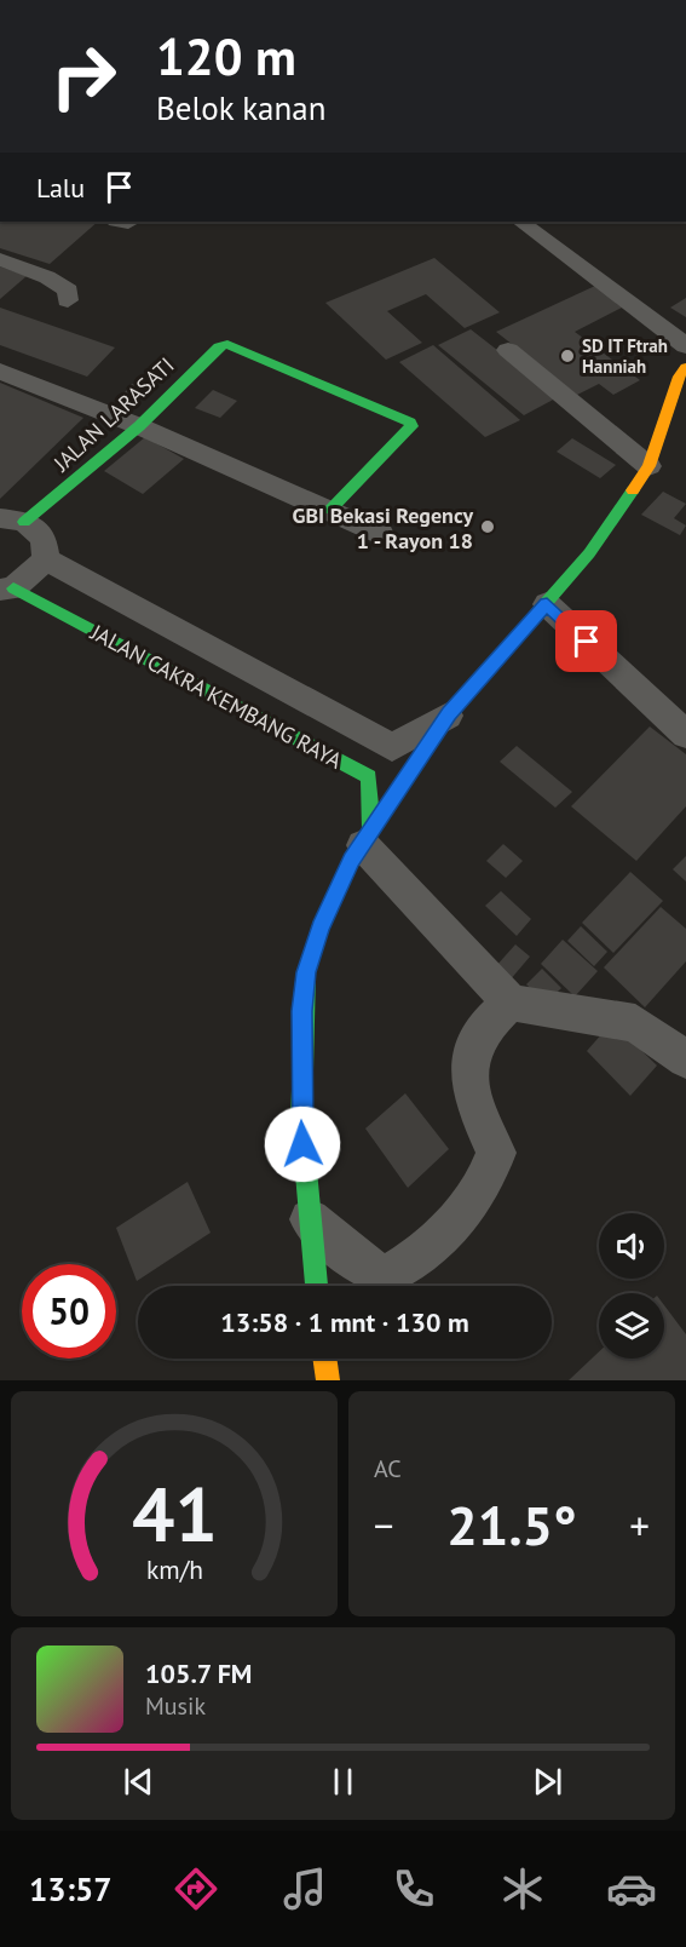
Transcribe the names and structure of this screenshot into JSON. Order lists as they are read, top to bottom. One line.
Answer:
{"streets":{"street":["JALAN LARASATI","JALAN CAKRA KEMBANG RAYA"]},"places":["SD IT Ftrah Hanniah","GBI Bekasi Regency 1 - Rayon 18"],"page":{"turn":["120 m","Belok kanan"],"then":"Lalu","limit":"50","trip":"13:58 · 1 mnt · 130 m","tile":"AC","heat":["−","21.5°","+"],"song":["105.7 FM","Musik"],"tabs":"13:57","gauge":["41","km/h"]}}
